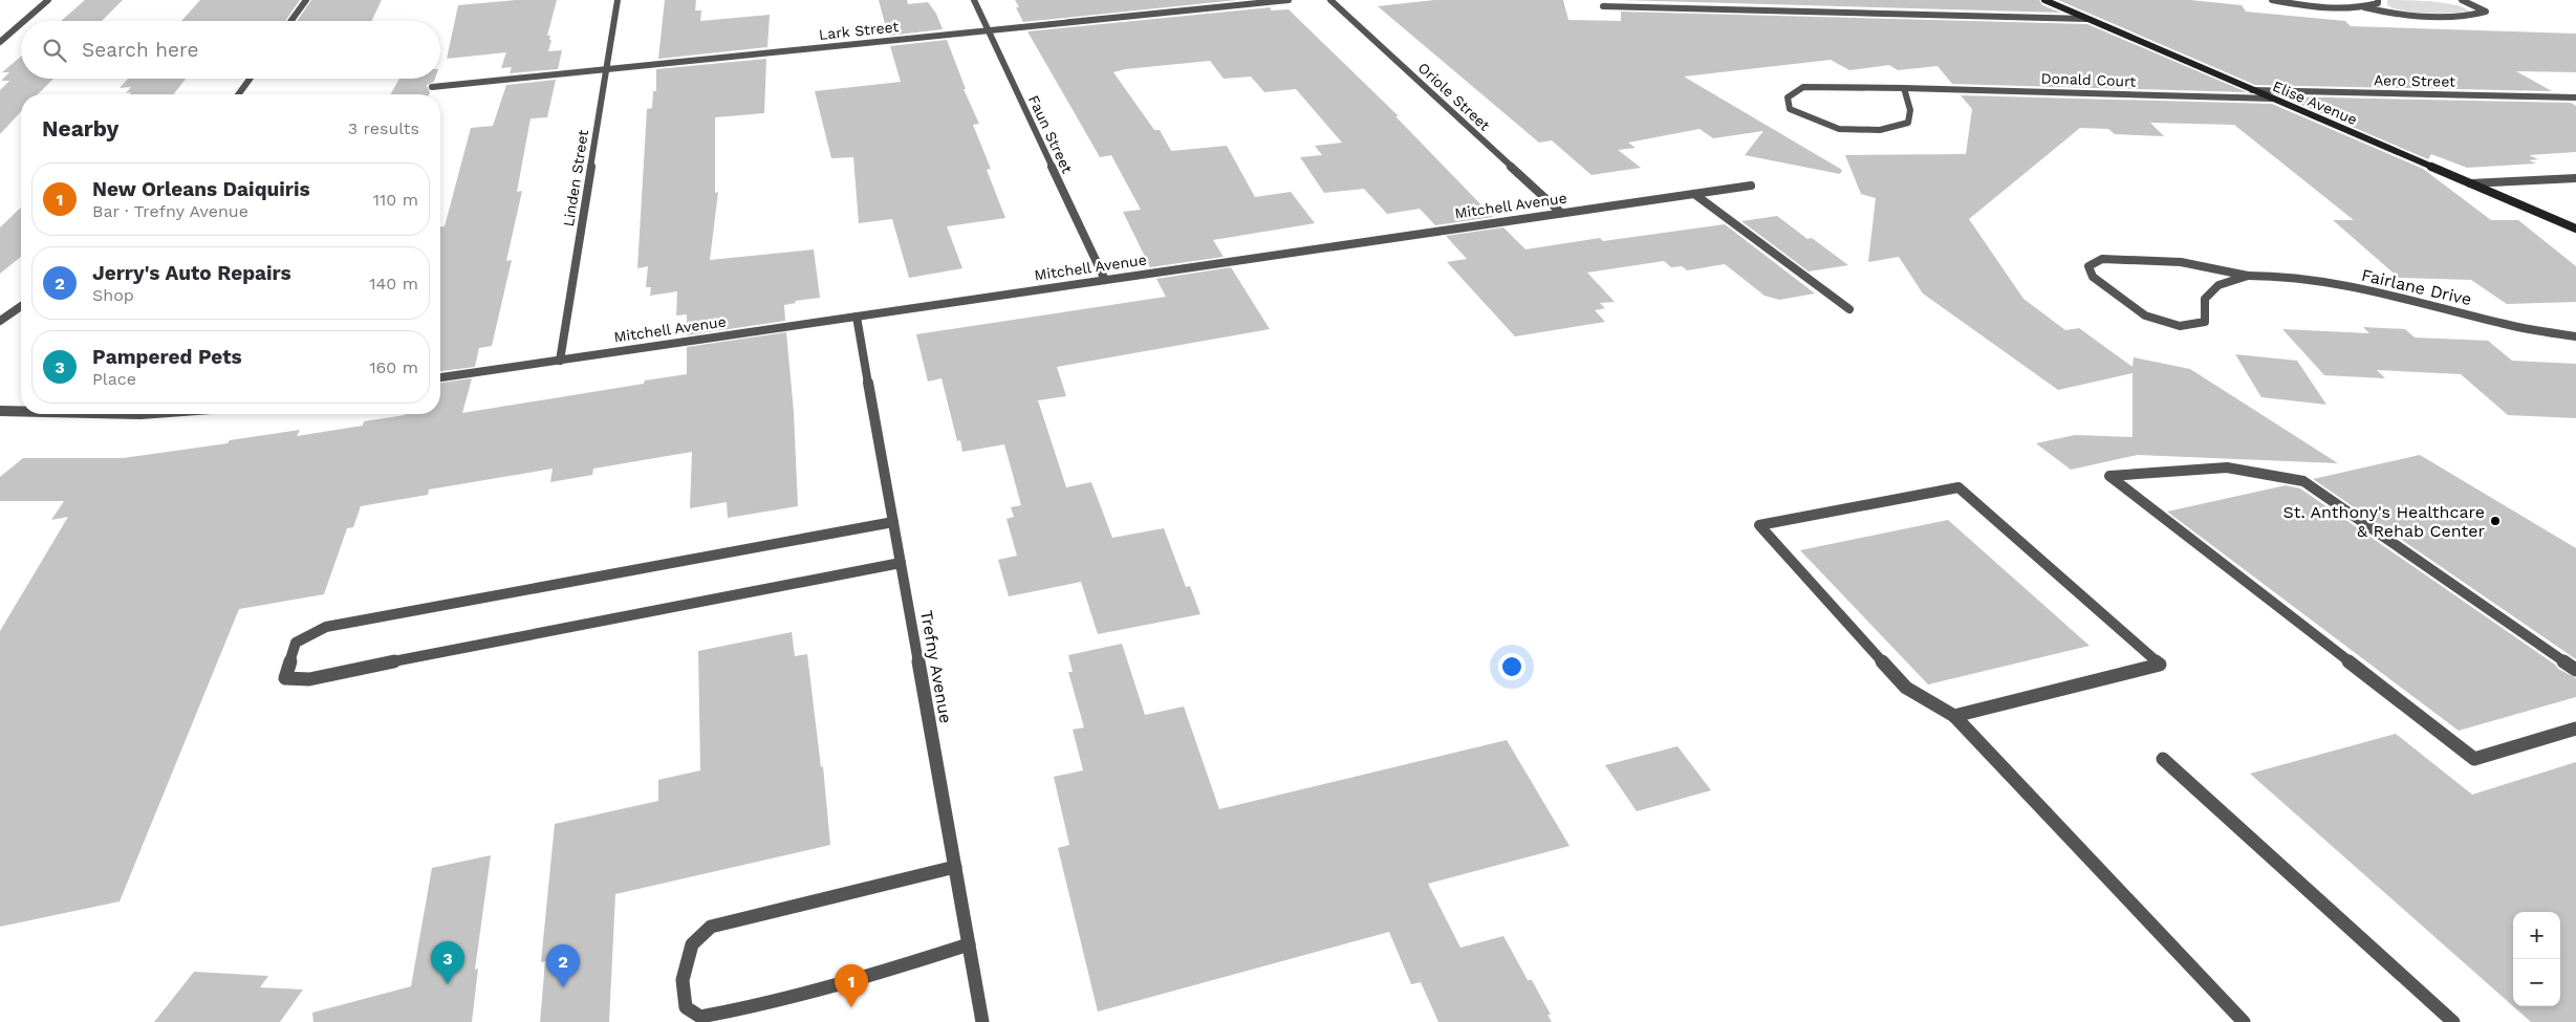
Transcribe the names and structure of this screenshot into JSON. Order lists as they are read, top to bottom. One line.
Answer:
{"streets":{"street":["Lark Street","Donald Court","Aero Street","Oriole Street","Elise Avenue","Faun Street","Linden Street","Mitchell Avenue","Fairlane Drive","Trefny Avenue"]},"crossings":[["Lark Street","Faun Street"],["Lark Street","Linden Street"],["Donald Court","Elise Avenue"],["Aero Street","Elise Avenue"],["Oriole Street","Mitchell Avenue"],["Faun Street","Mitchell Avenue"],["Linden Street","Mitchell Avenue"],["Mitchell Avenue","Trefny Avenue"]],"places":["St. Anthony's Healthcare & Rehab Center"],"page":{"search":"Search here","heading":["Nearby","3 results"],"list":[{"mark":"1","name":"New Orleans Daiquiris","note":"Bar · Trefny Avenue","value":"110 m"},{"mark":"2","name":"Jerry's Auto Repairs","note":"Shop","value":"140 m"},{"mark":"3","name":"Pampered Pets","note":"Place","value":"160 m"}],"map_buttons":["+","−"],"pins":["3","2","1"]}}
